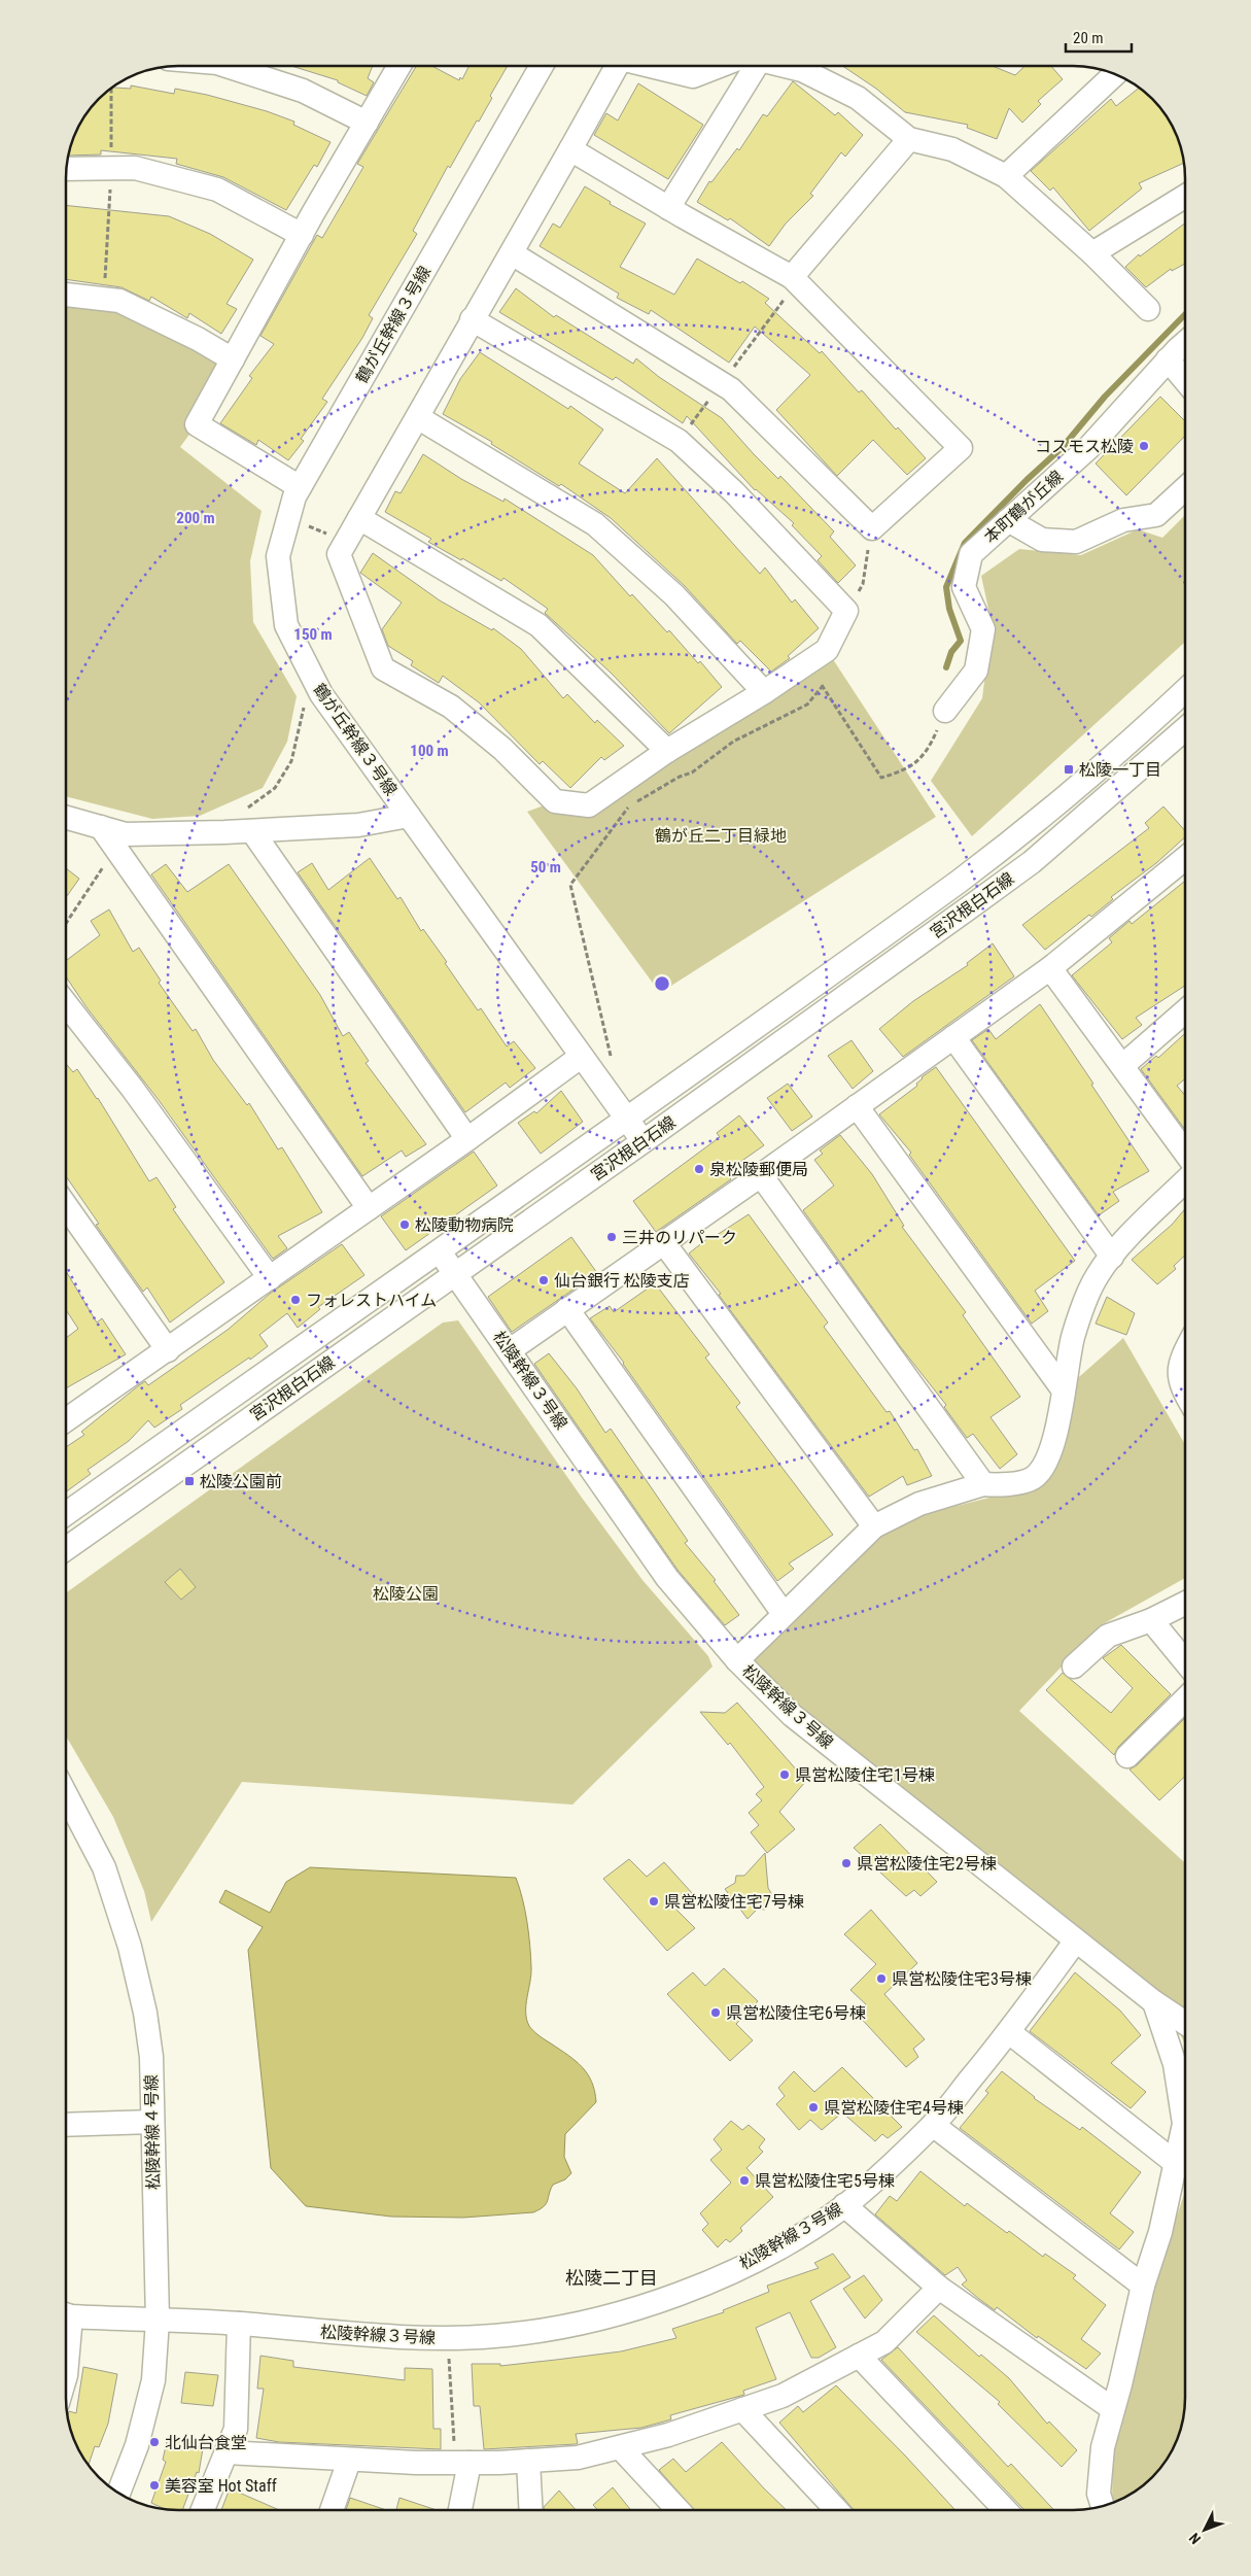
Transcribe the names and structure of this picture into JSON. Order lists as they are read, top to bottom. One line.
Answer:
{"streets":{"street":["鶴が丘幹線３号線","本町鶴が丘線","宮沢根白石線","松陵幹線３号線","松陵幹線４号線"]},"crossings":[["鶴が丘幹線３号線","宮沢根白石線"],["宮沢根白石線","松陵幹線３号線"],["松陵幹線３号線","松陵幹線４号線"]],"districts":["松陵二丁目"],"parks":["鶴が丘二丁目緑地","松陵公園"],"places":{"other":["コスモス松陵","泉松陵郵便局","松陵動物病院","三井のリパーク","仙台銀行 松陵支店","フォレストハイム","県営松陵住宅1号棟","県営松陵住宅2号棟","県営松陵住宅7号棟","県営松陵住宅3号棟","県営松陵住宅6号棟","県営松陵住宅4号棟","県営松陵住宅5号棟","北仙台食堂","美容室 Hot Staff"],"transit":["松陵一丁目","松陵公園前"]},"scale_bar":"20 m","north":"bottom left","rings":["200 m","150 m","100 m","50 m"]}
